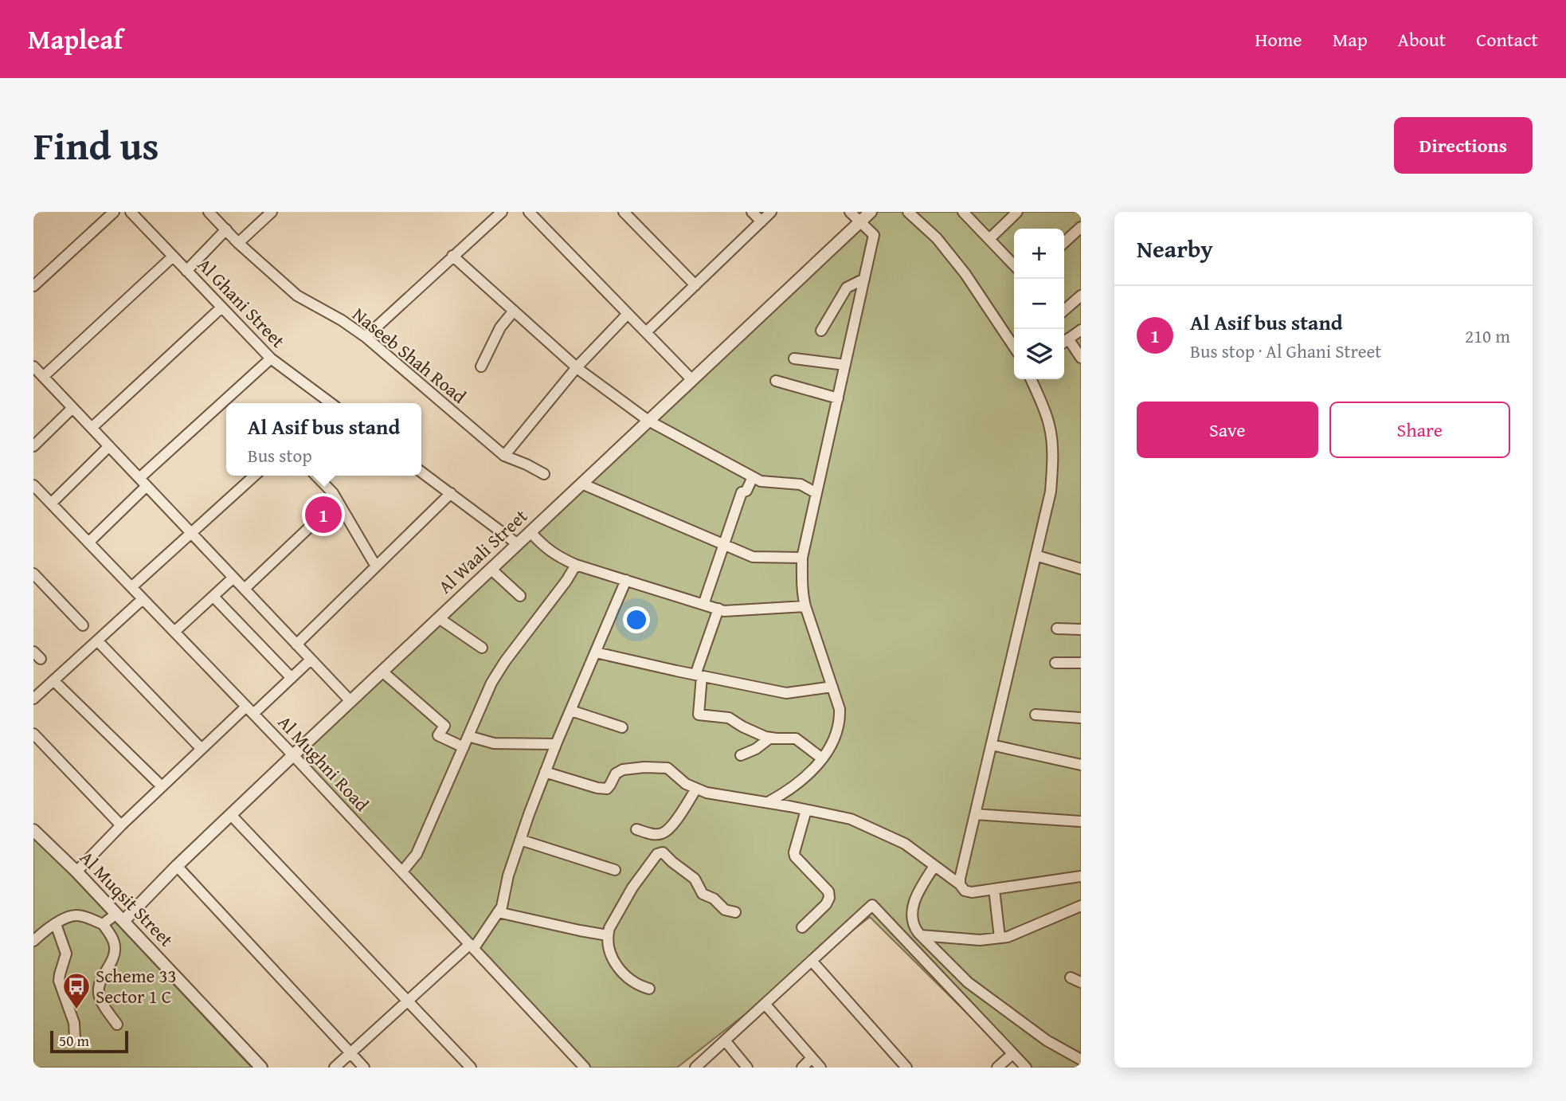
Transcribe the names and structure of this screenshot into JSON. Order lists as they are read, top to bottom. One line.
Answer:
{"streets":{"street":["Al Ghani Street","Naseeb Shah Road","Al Waali Street","Al Mughni Road","Al Muqsit Street"]},"crossings":[["Al Waali Street","Al Mughni Road"],["Al Waali Street","Al Muqsit Street"]],"places":{"bus stop":["Scheme 33 Sector 1 C"]},"scale_bar":"50 m","page":{"header":"Mapleaf","nav":["Home","Map","About","Contact"],"title":"Find us","buttons":["Directions",["Save","Share"]],"heading":"Nearby","map_buttons":["+","−"],"list":[{"mark":"1","name":"Al Asif bus stand","note":"Bus stop · Al Ghani Street","value":"210 m"}],"popup":["Al Asif bus stand","Bus stop"],"pins":"1","scale":"50 m"}}
